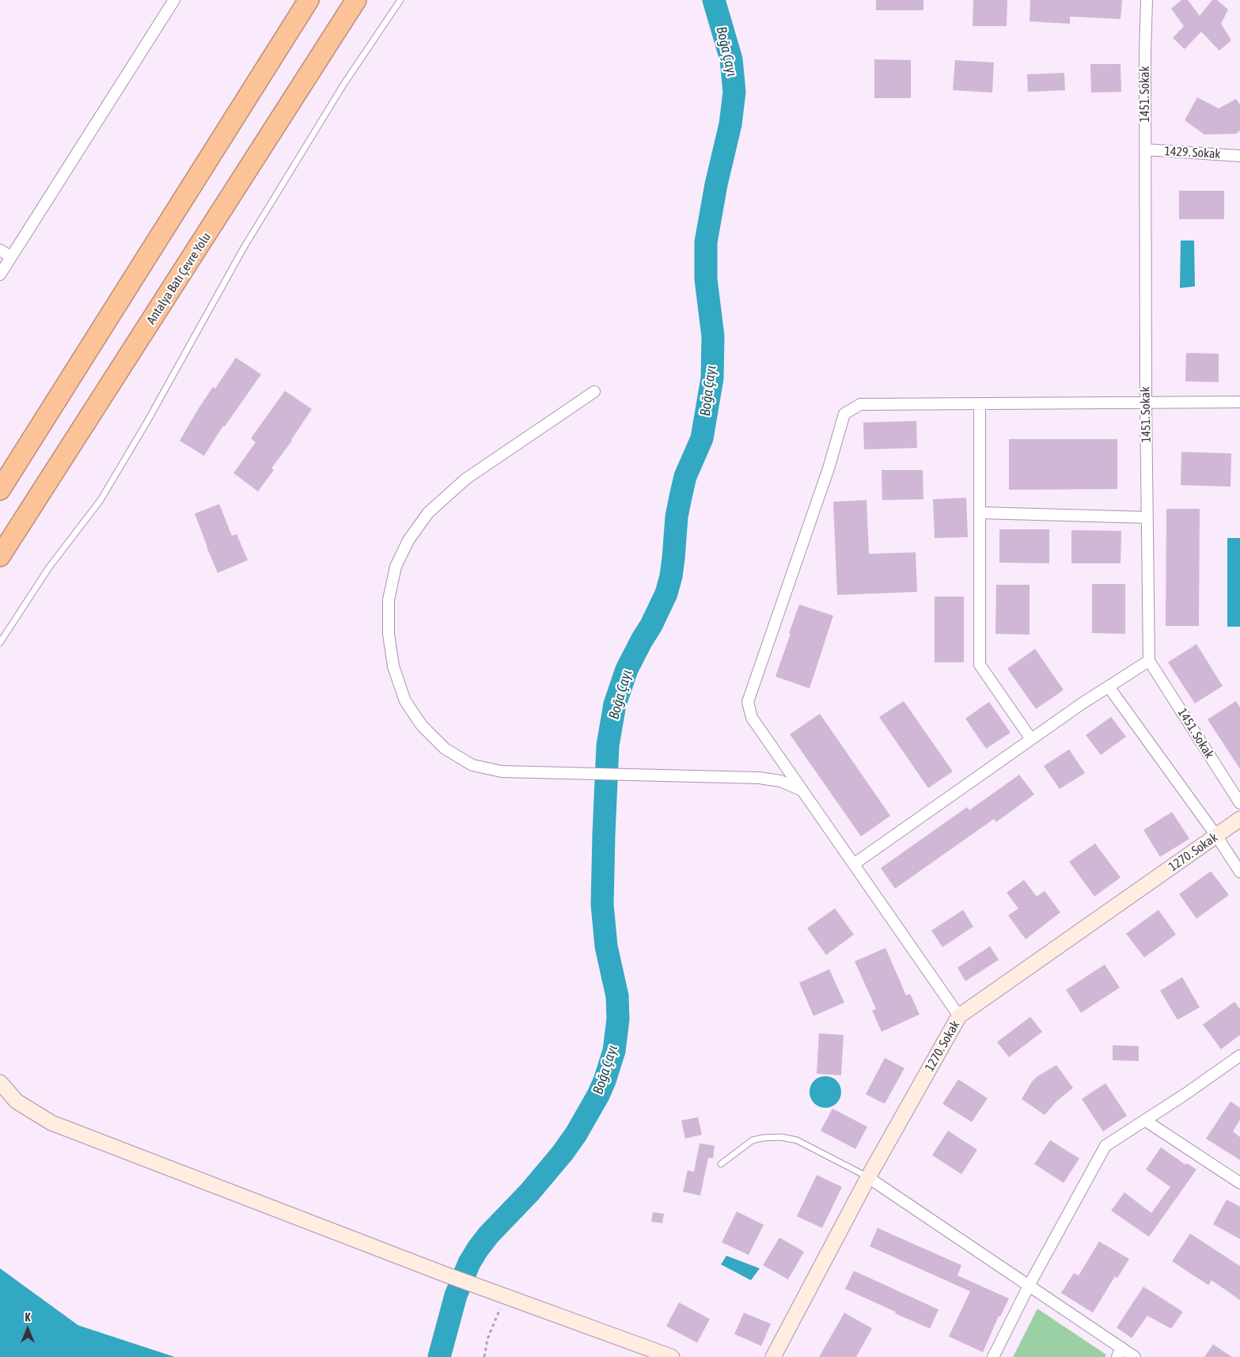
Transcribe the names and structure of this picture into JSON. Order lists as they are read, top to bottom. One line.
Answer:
{"streets":{"highway":["Antalya Batı Çevre Yolu"],"street":["1451. Sokak","1429. Sokak","1270. Sokak"]},"crossings":[["1451. Sokak","1429. Sokak"]],"water":["Boğa Çayı"],"north":"top"}
